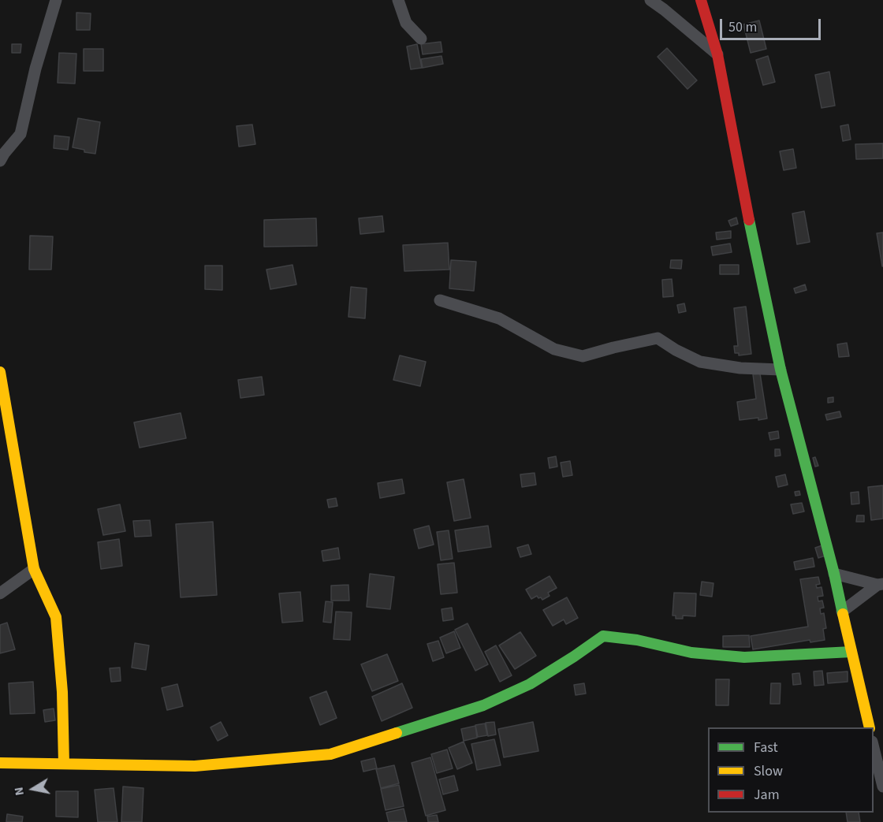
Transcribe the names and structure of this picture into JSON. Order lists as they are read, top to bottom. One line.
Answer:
{"legend":["Fast","Slow","Jam"],"scale_bar":"50 m","north":"left"}
